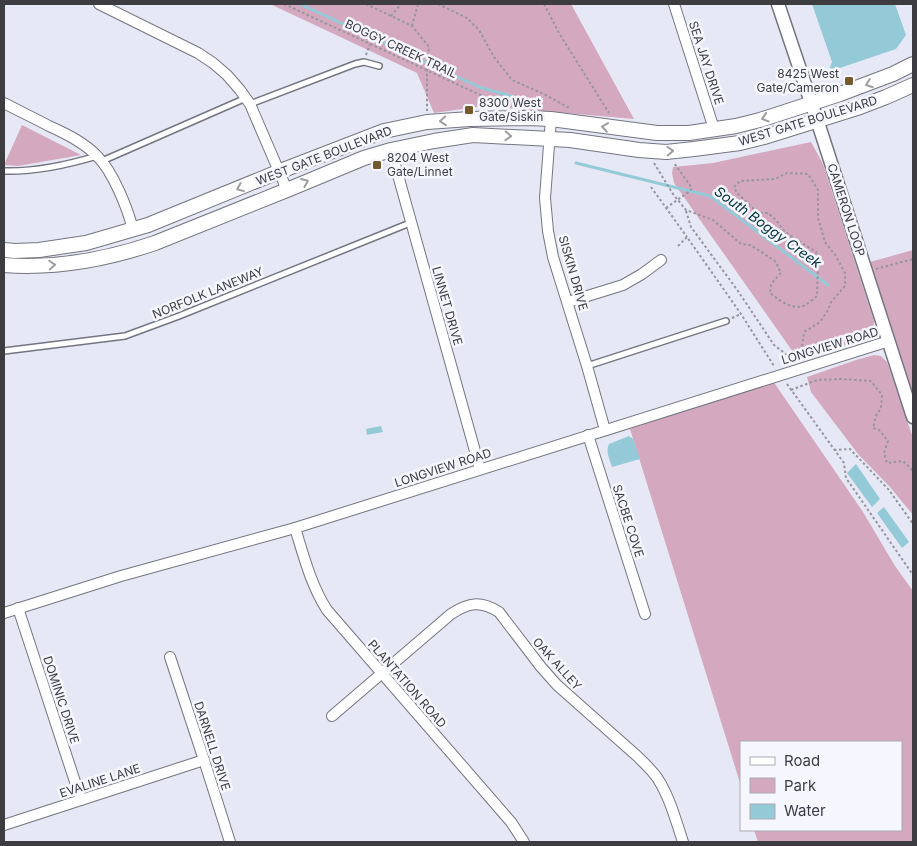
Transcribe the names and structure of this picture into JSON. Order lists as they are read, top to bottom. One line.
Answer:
{"streets":{"main road":["WEST GATE BOULEVARD"],"street":["SEA JAY DRIVE","CAMERON LOOP","SISKIN DRIVE","LINNET DRIVE","LONGVIEW ROAD","SACBE COVE","OAK ALLEY","PLANTATION ROAD","DOMINIC DRIVE","DARNELL DRIVE","EVALINE LANE"],"lane":["NORFOLK LANEWAY"],"path":["BOGGY CREEK TRAIL"]},"crossings":[["SEA JAY DRIVE","WEST GATE BOULEVARD"],["WEST GATE BOULEVARD","CAMERON LOOP"],["WEST GATE BOULEVARD","SISKIN DRIVE"],["WEST GATE BOULEVARD","LINNET DRIVE"],["CAMERON LOOP","LONGVIEW ROAD"],["SISKIN DRIVE","LONGVIEW ROAD"],["NORFOLK LANEWAY","LINNET DRIVE"],["LINNET DRIVE","LONGVIEW ROAD"],["LONGVIEW ROAD","SACBE COVE"],["LONGVIEW ROAD","PLANTATION ROAD"],["LONGVIEW ROAD","DOMINIC DRIVE"],["OAK ALLEY","PLANTATION ROAD"],["DOMINIC DRIVE","EVALINE LANE"],["DARNELL DRIVE","EVALINE LANE"]],"water":["South Boggy Creek"],"places":{"transit":["8425 West Gate/Cameron","8300 West Gate/Siskin","8204 West Gate/Linnet"]},"legend":["Road","Park","Water"]}
